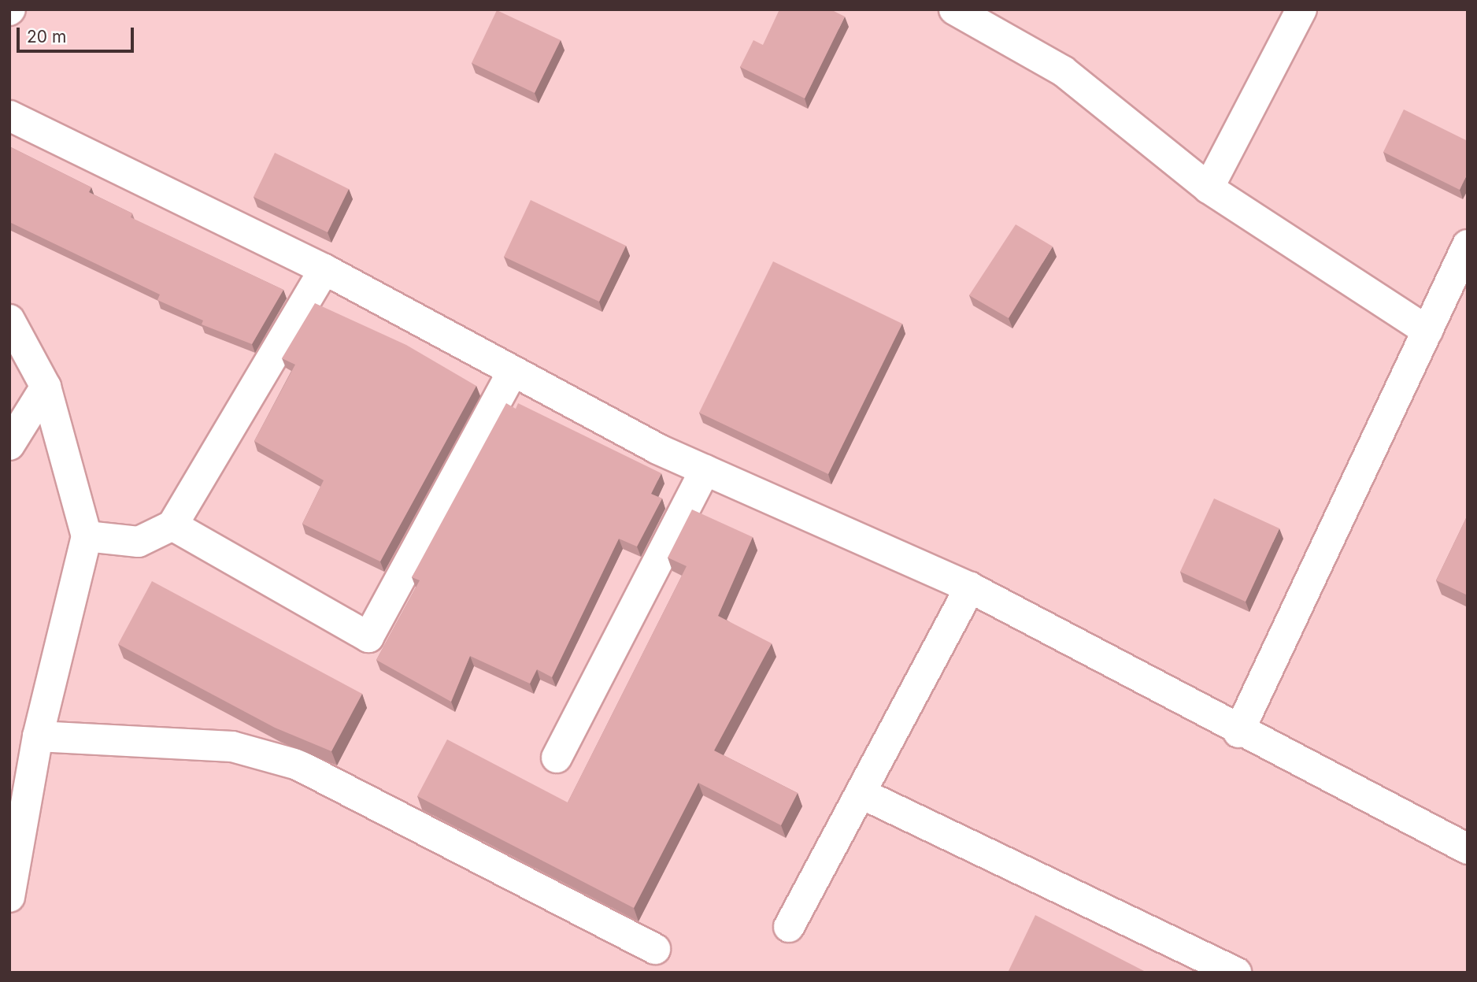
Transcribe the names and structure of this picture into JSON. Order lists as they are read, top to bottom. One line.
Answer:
{"scale_bar":"20 m"}
